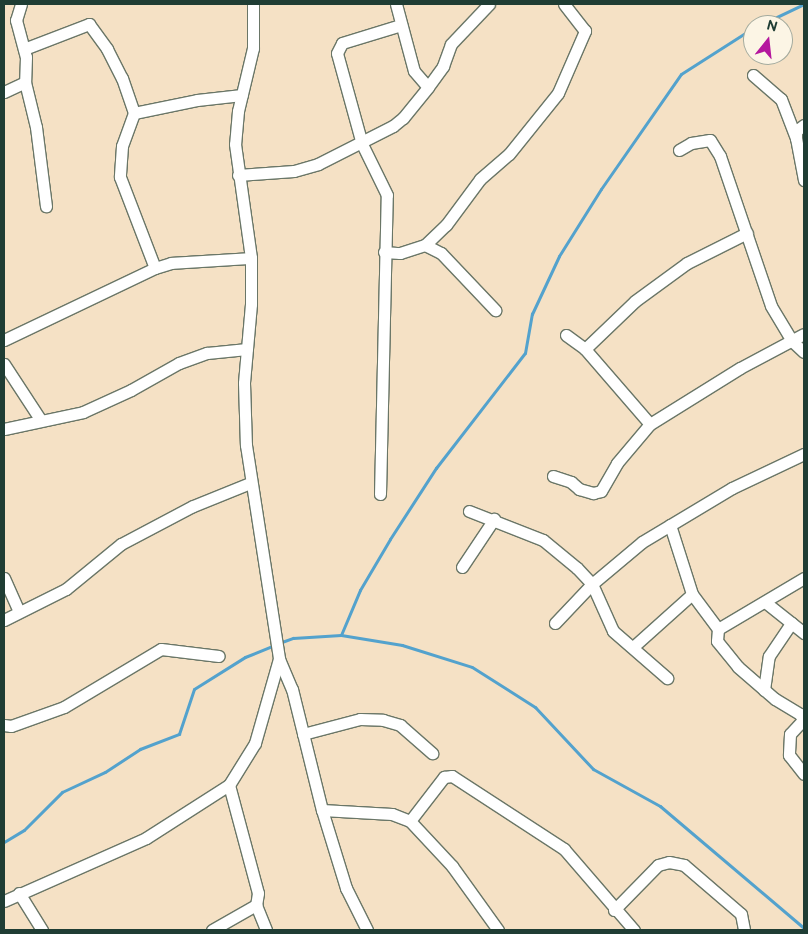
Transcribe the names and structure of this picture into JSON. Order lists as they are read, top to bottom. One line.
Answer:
{"north":"top"}
